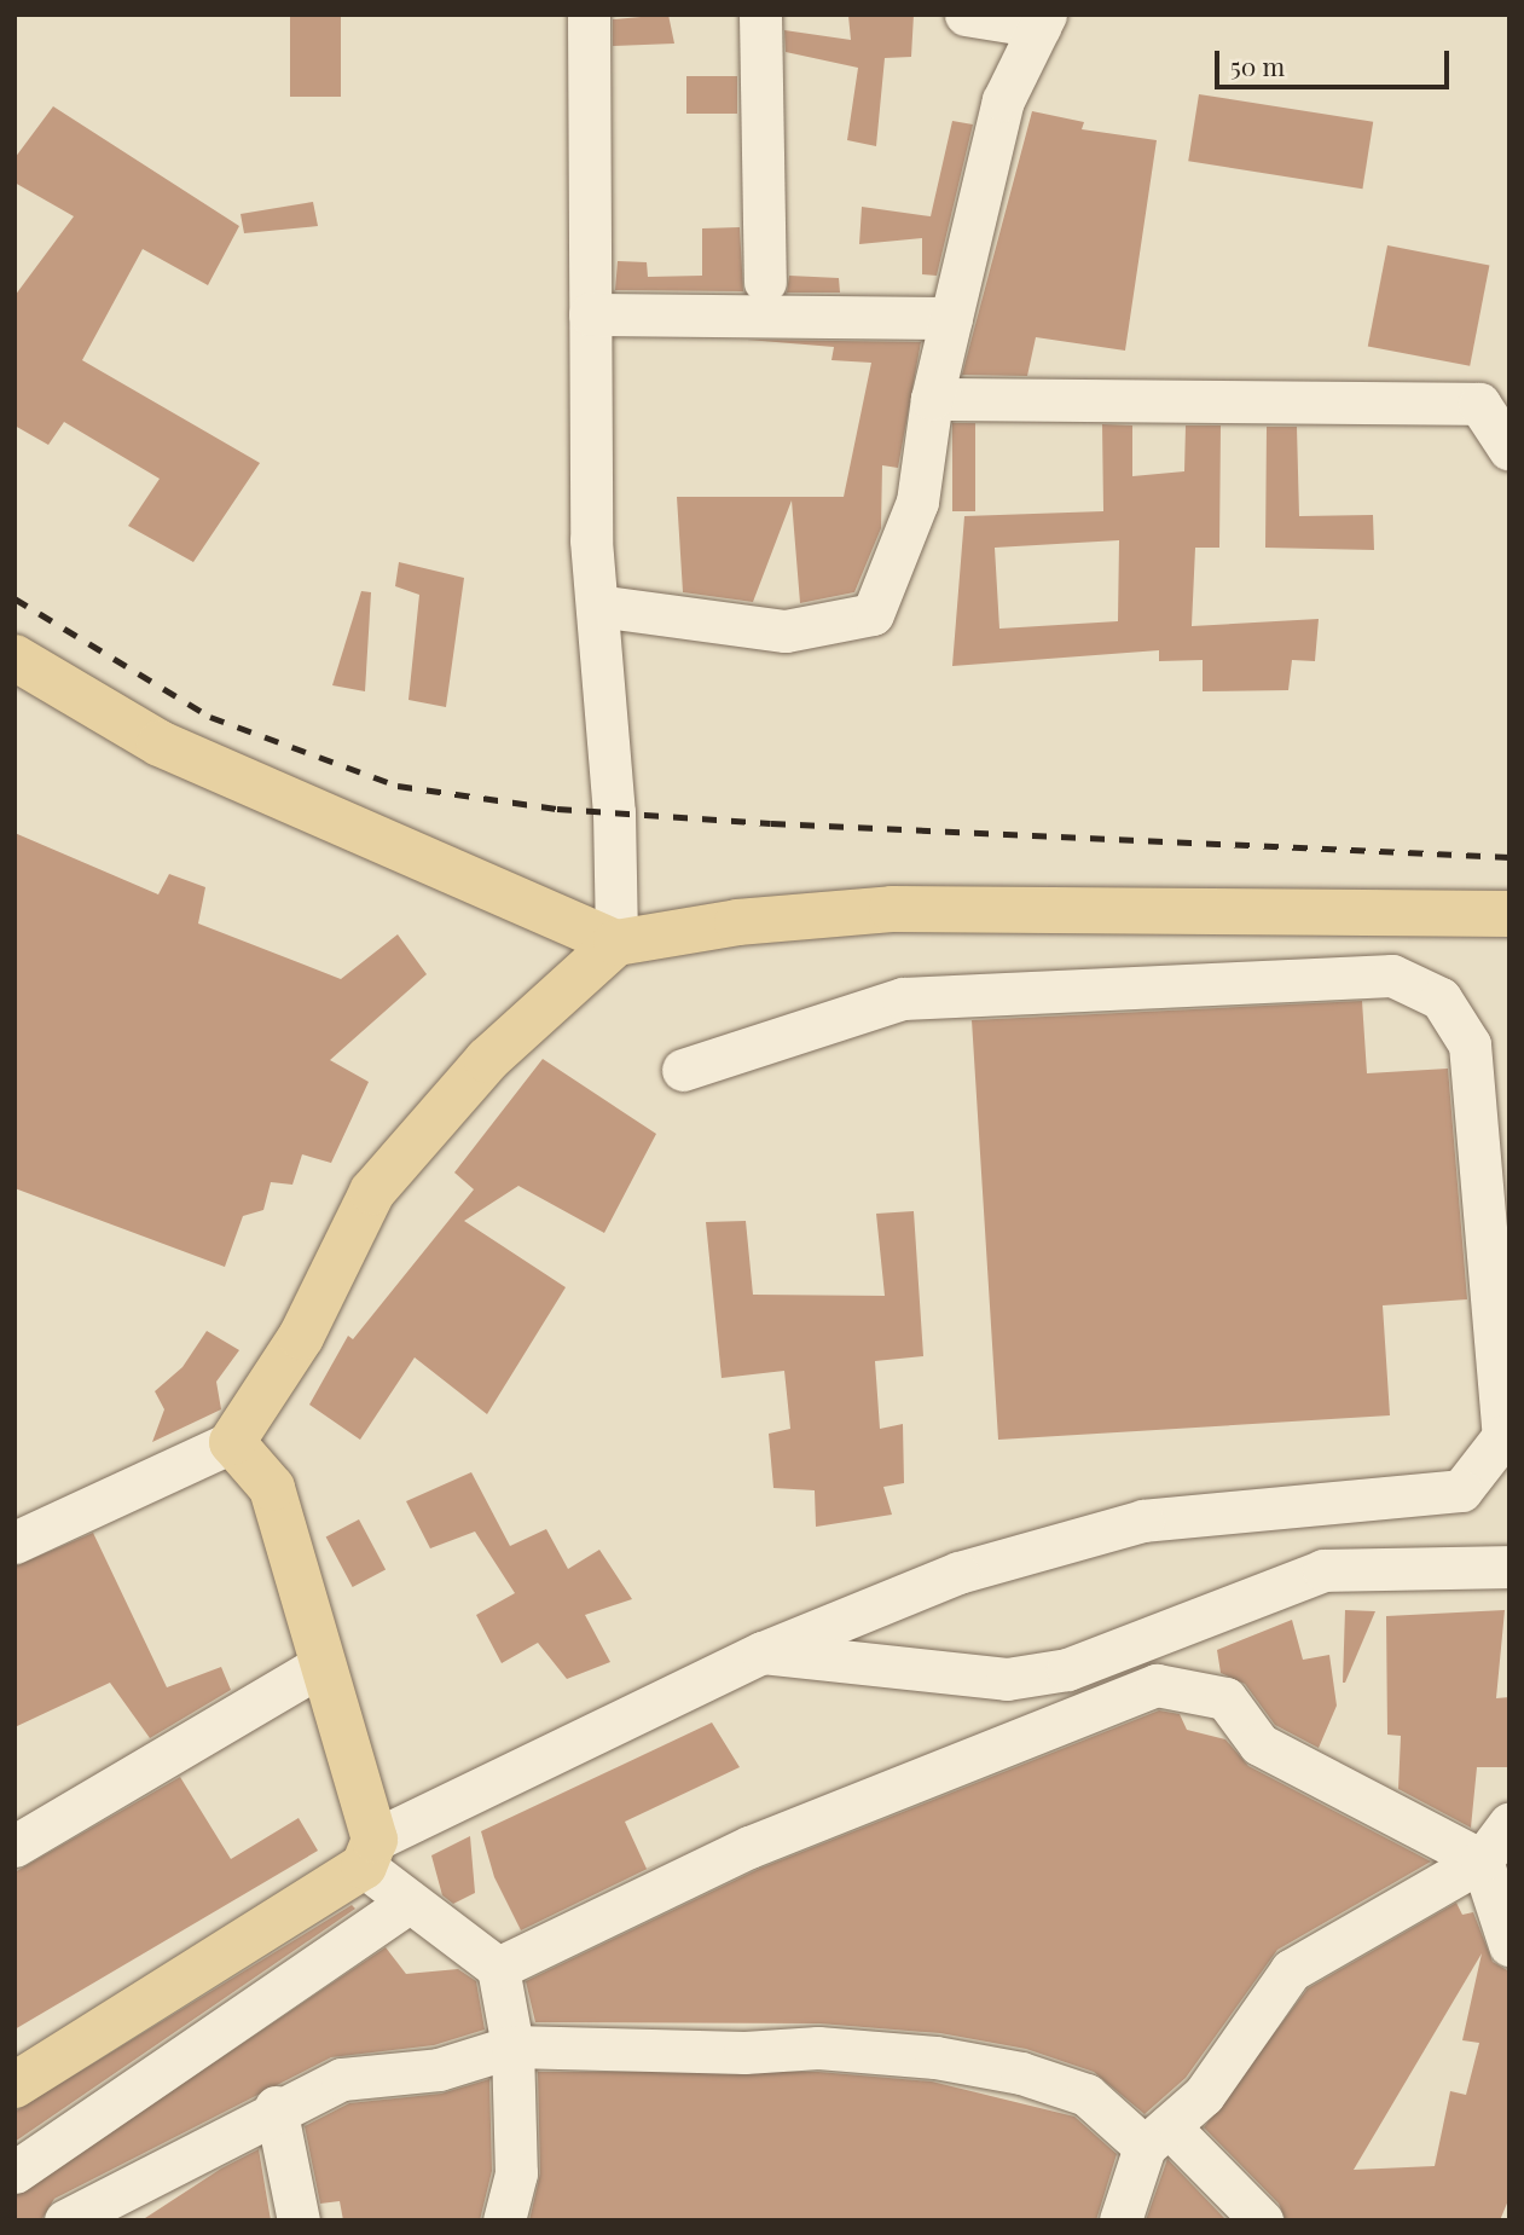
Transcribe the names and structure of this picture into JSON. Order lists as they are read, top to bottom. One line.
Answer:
{"scale_bar":"50 m"}
